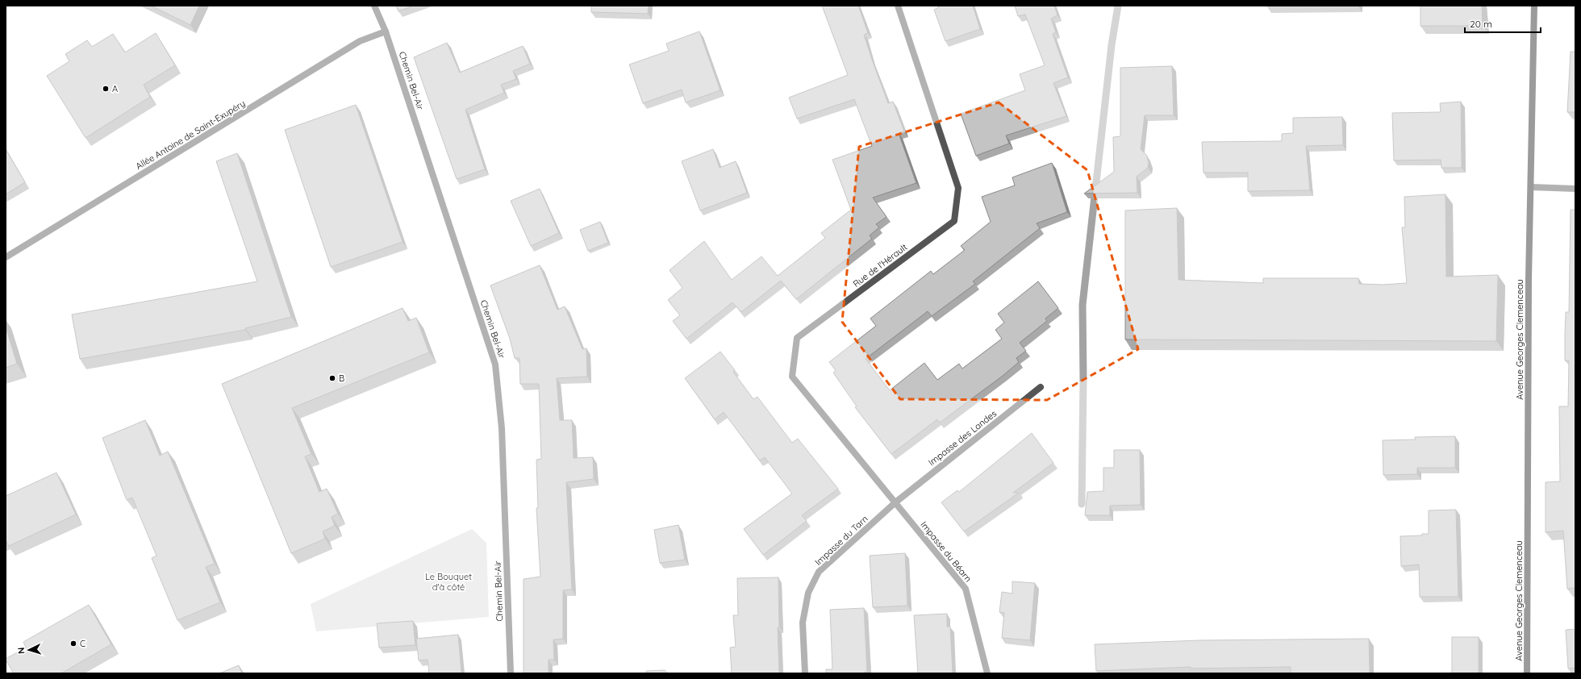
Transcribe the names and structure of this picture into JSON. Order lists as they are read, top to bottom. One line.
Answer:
{"streets":{"street":["Chemin Bel-Air","Allée Antoine de Saint-Exupéry","Rue de l'Hérault","Avenue Georges Clemenceau","Impasse des Landes","Impasse du Tarn","Impasse du Béarn"]},"crossings":[["Chemin Bel-Air","Allée Antoine de Saint-Exupéry"],["Rue de l'Hérault","Impasse des Landes"],["Rue de l'Hérault","Impasse du Tarn"],["Rue de l'Hérault","Impasse du Béarn"],["Impasse des Landes","Impasse du Tarn"],["Impasse des Landes","Impasse du Béarn"],["Impasse du Tarn","Impasse du Béarn"]],"parks":["Le Bouquet d'à côté"],"places":["A","B","C"],"scale_bar":"20 m","north":"left"}
